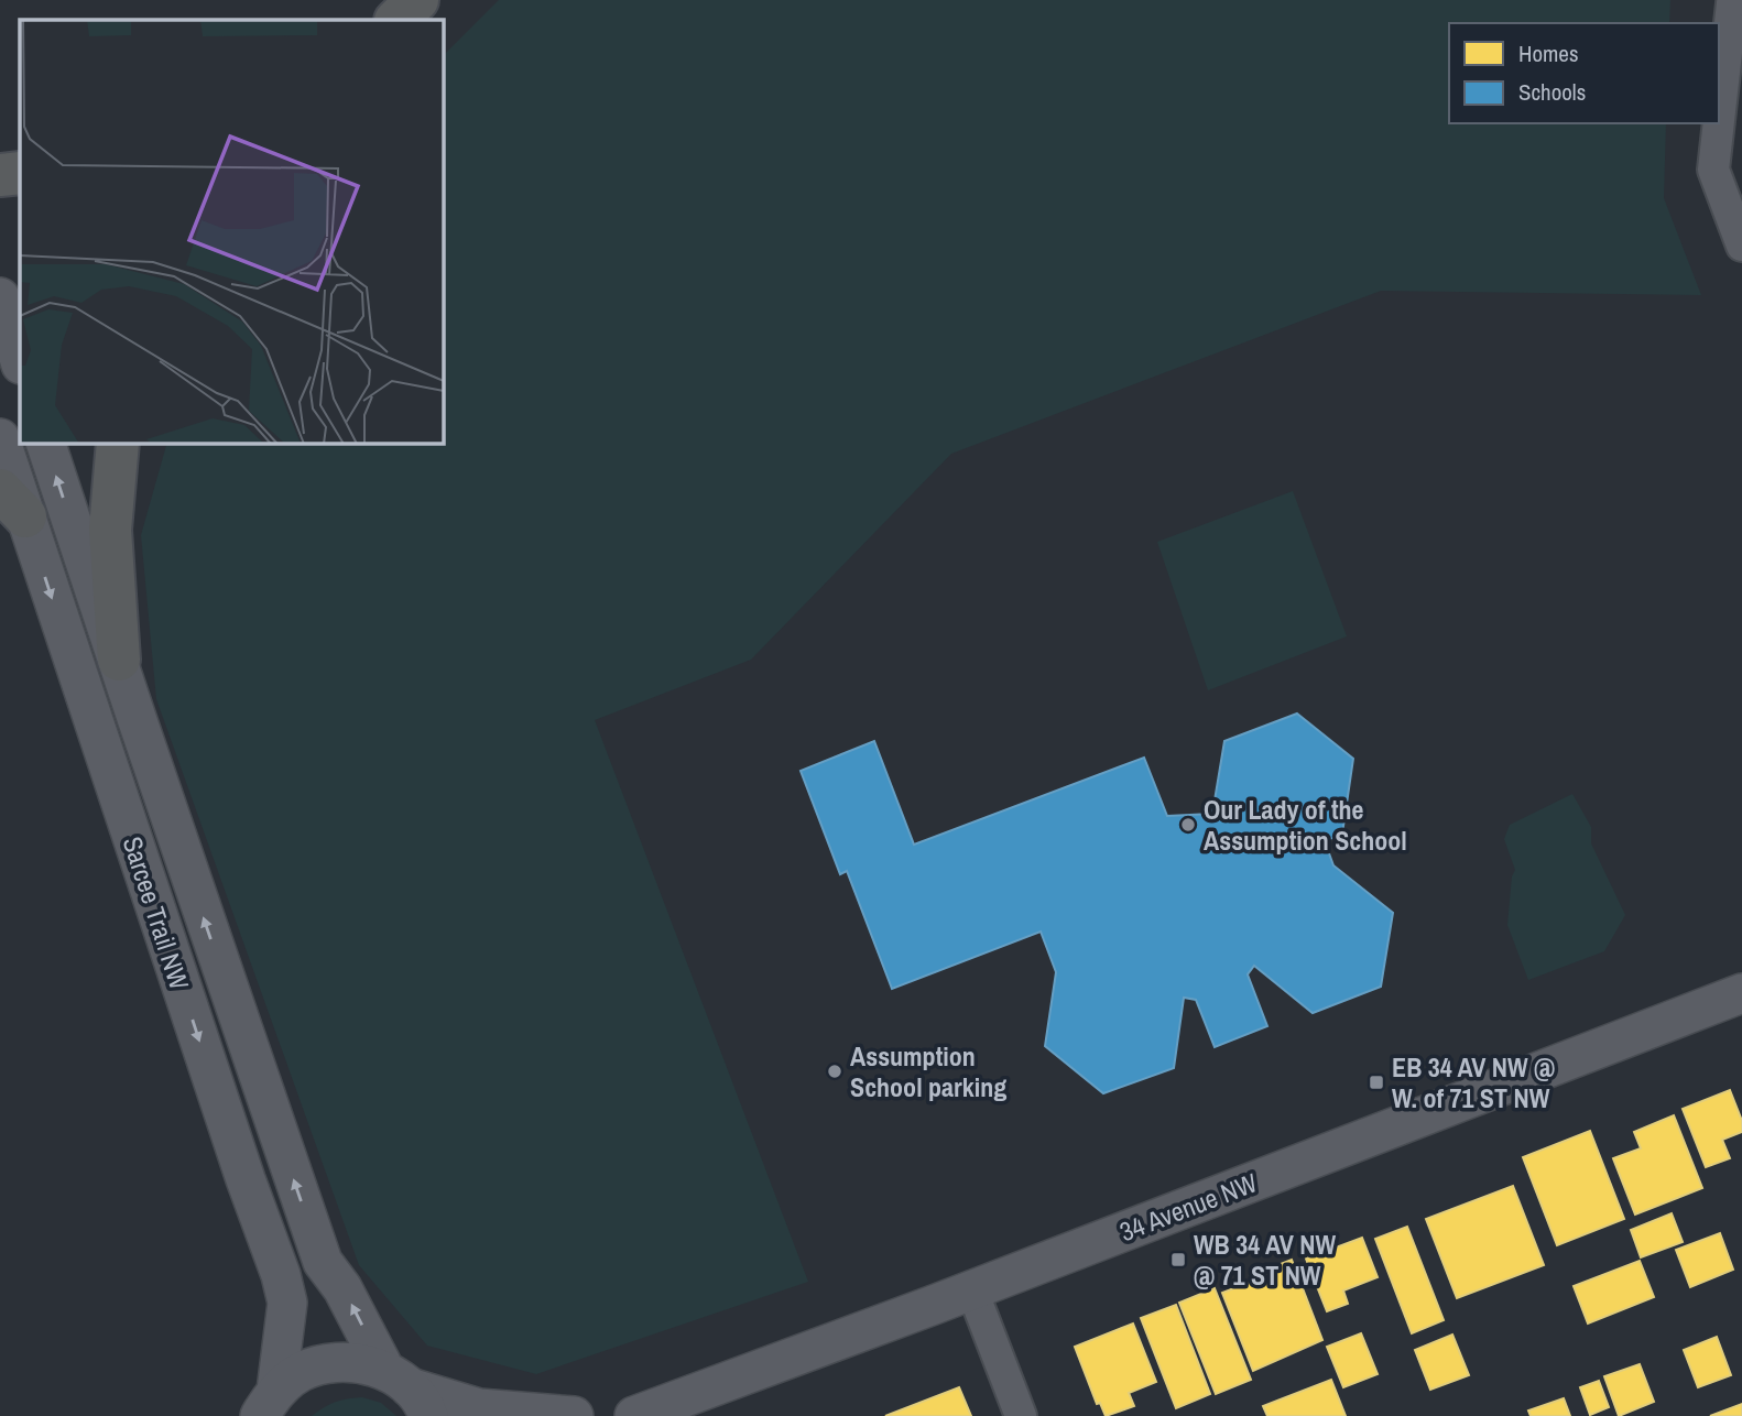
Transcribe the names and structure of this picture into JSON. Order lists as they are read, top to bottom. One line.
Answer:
{"streets":{"street":["Sarcee Trail NW","34 Avenue NW"]},"places":{"other":["Our Lady of the Assumption School","Assumption School parking"],"transit":["EB 34 AV NW @ W. of 71 ST NW","WB 34 AV NW @ 71 ST NW"]},"legend":["Homes","Schools"]}
